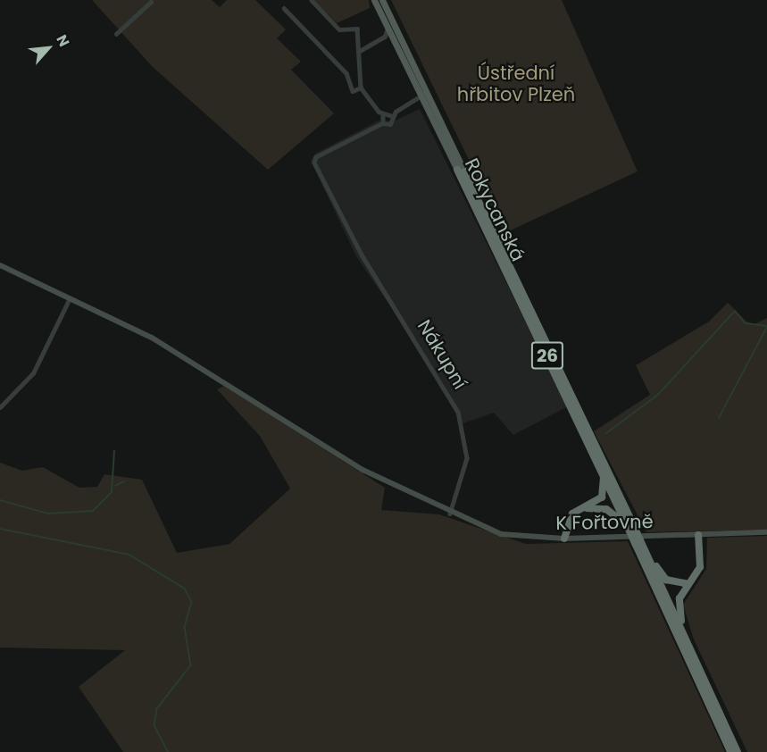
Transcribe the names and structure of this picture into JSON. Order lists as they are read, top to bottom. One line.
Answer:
{"streets":{"highway":["Rokycanská","26"],"street":["Nákupní","K Fořtovně"]},"crossings":[["Rokycanská","26"],["Nákupní","K Fořtovně"]],"parks":["Ústřední hřbitov Plzeň"],"north":"top right"}
